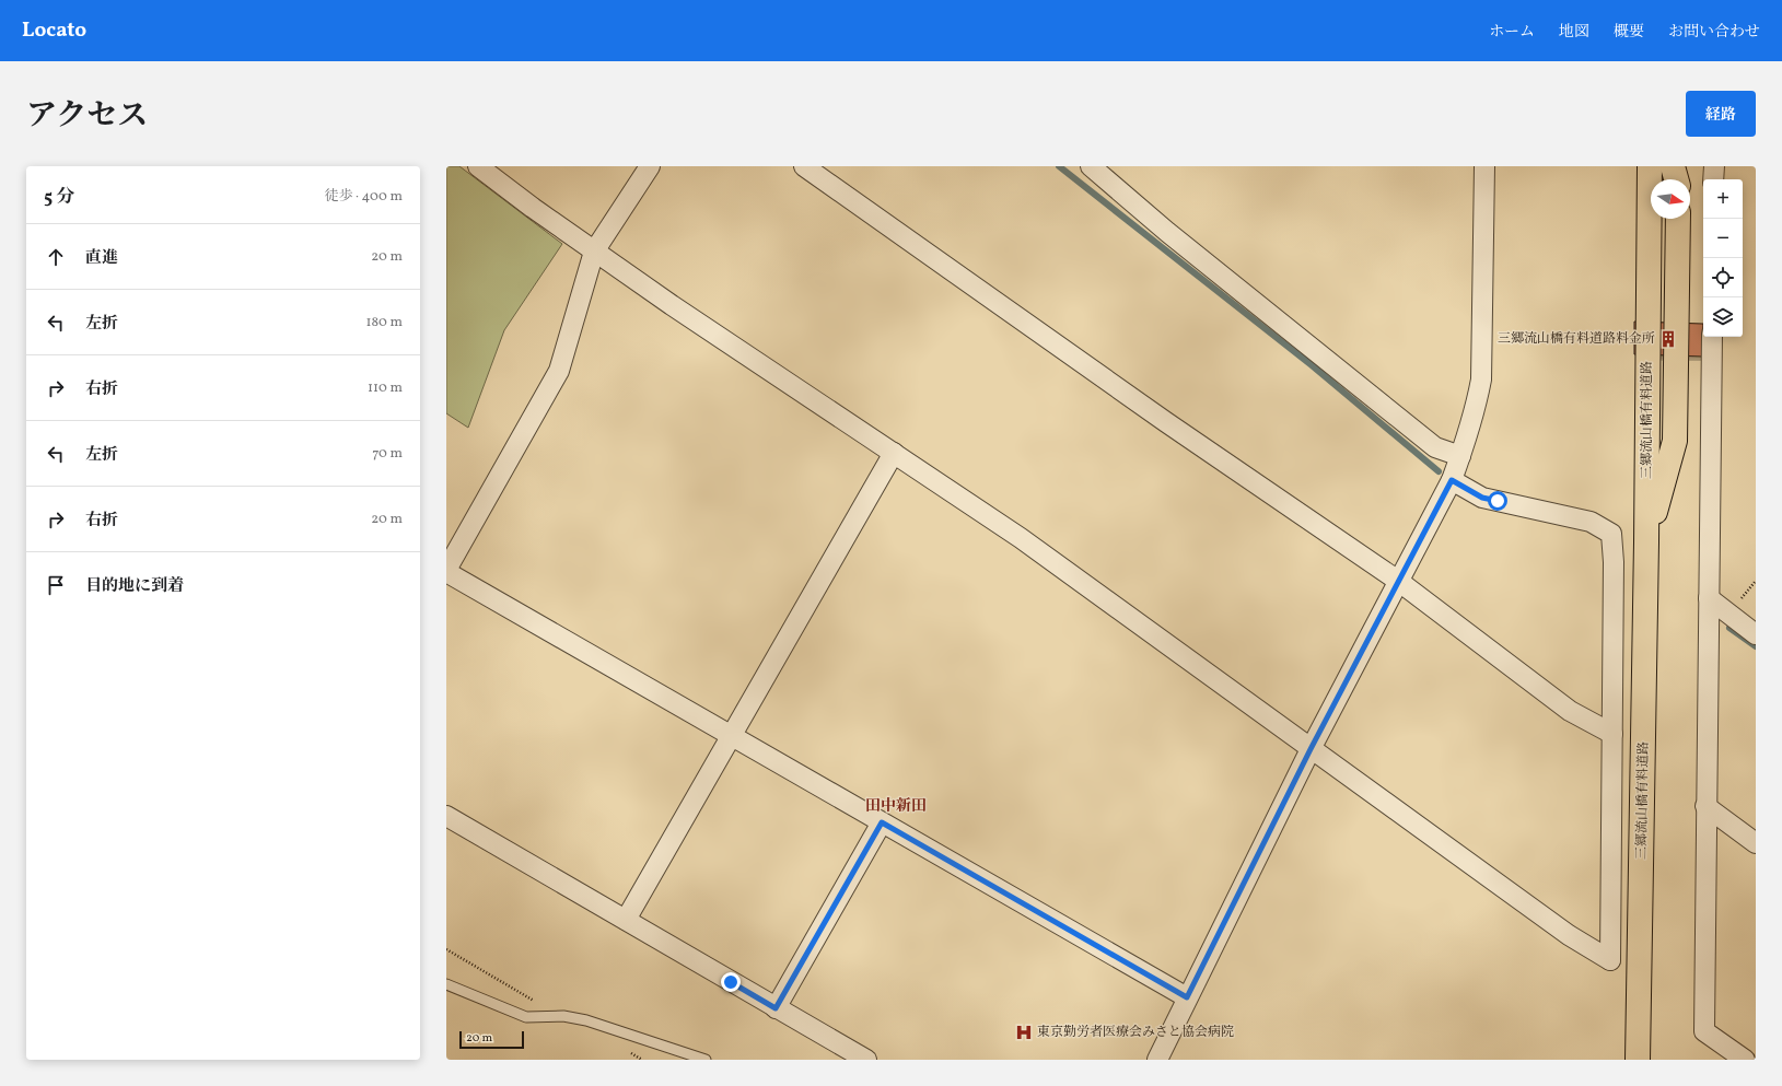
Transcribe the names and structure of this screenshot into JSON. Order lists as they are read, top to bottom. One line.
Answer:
{"streets":{"main road":["三郷流山橋有料道路"]},"districts":["田中新田"],"places":{"building":["三郷流山橋有料道路料金所"],"hospital":["東京勤労者医療会みさと協会病院"]},"scale_bar":"20 m","north":"right","page":{"header":"Locato","nav":["ホーム","地図","概要","お問い合わせ"],"title":"アクセス","buttons":"経路","heading":["5 分","徒歩 · 400 m"],"map_buttons":["+","−"],"list":[["直進","20 m"],["左折","180 m"],["右折","110 m"],["左折","70 m"],["右折","20 m"],"目的地に到着"],"scale":"20 m"}}
